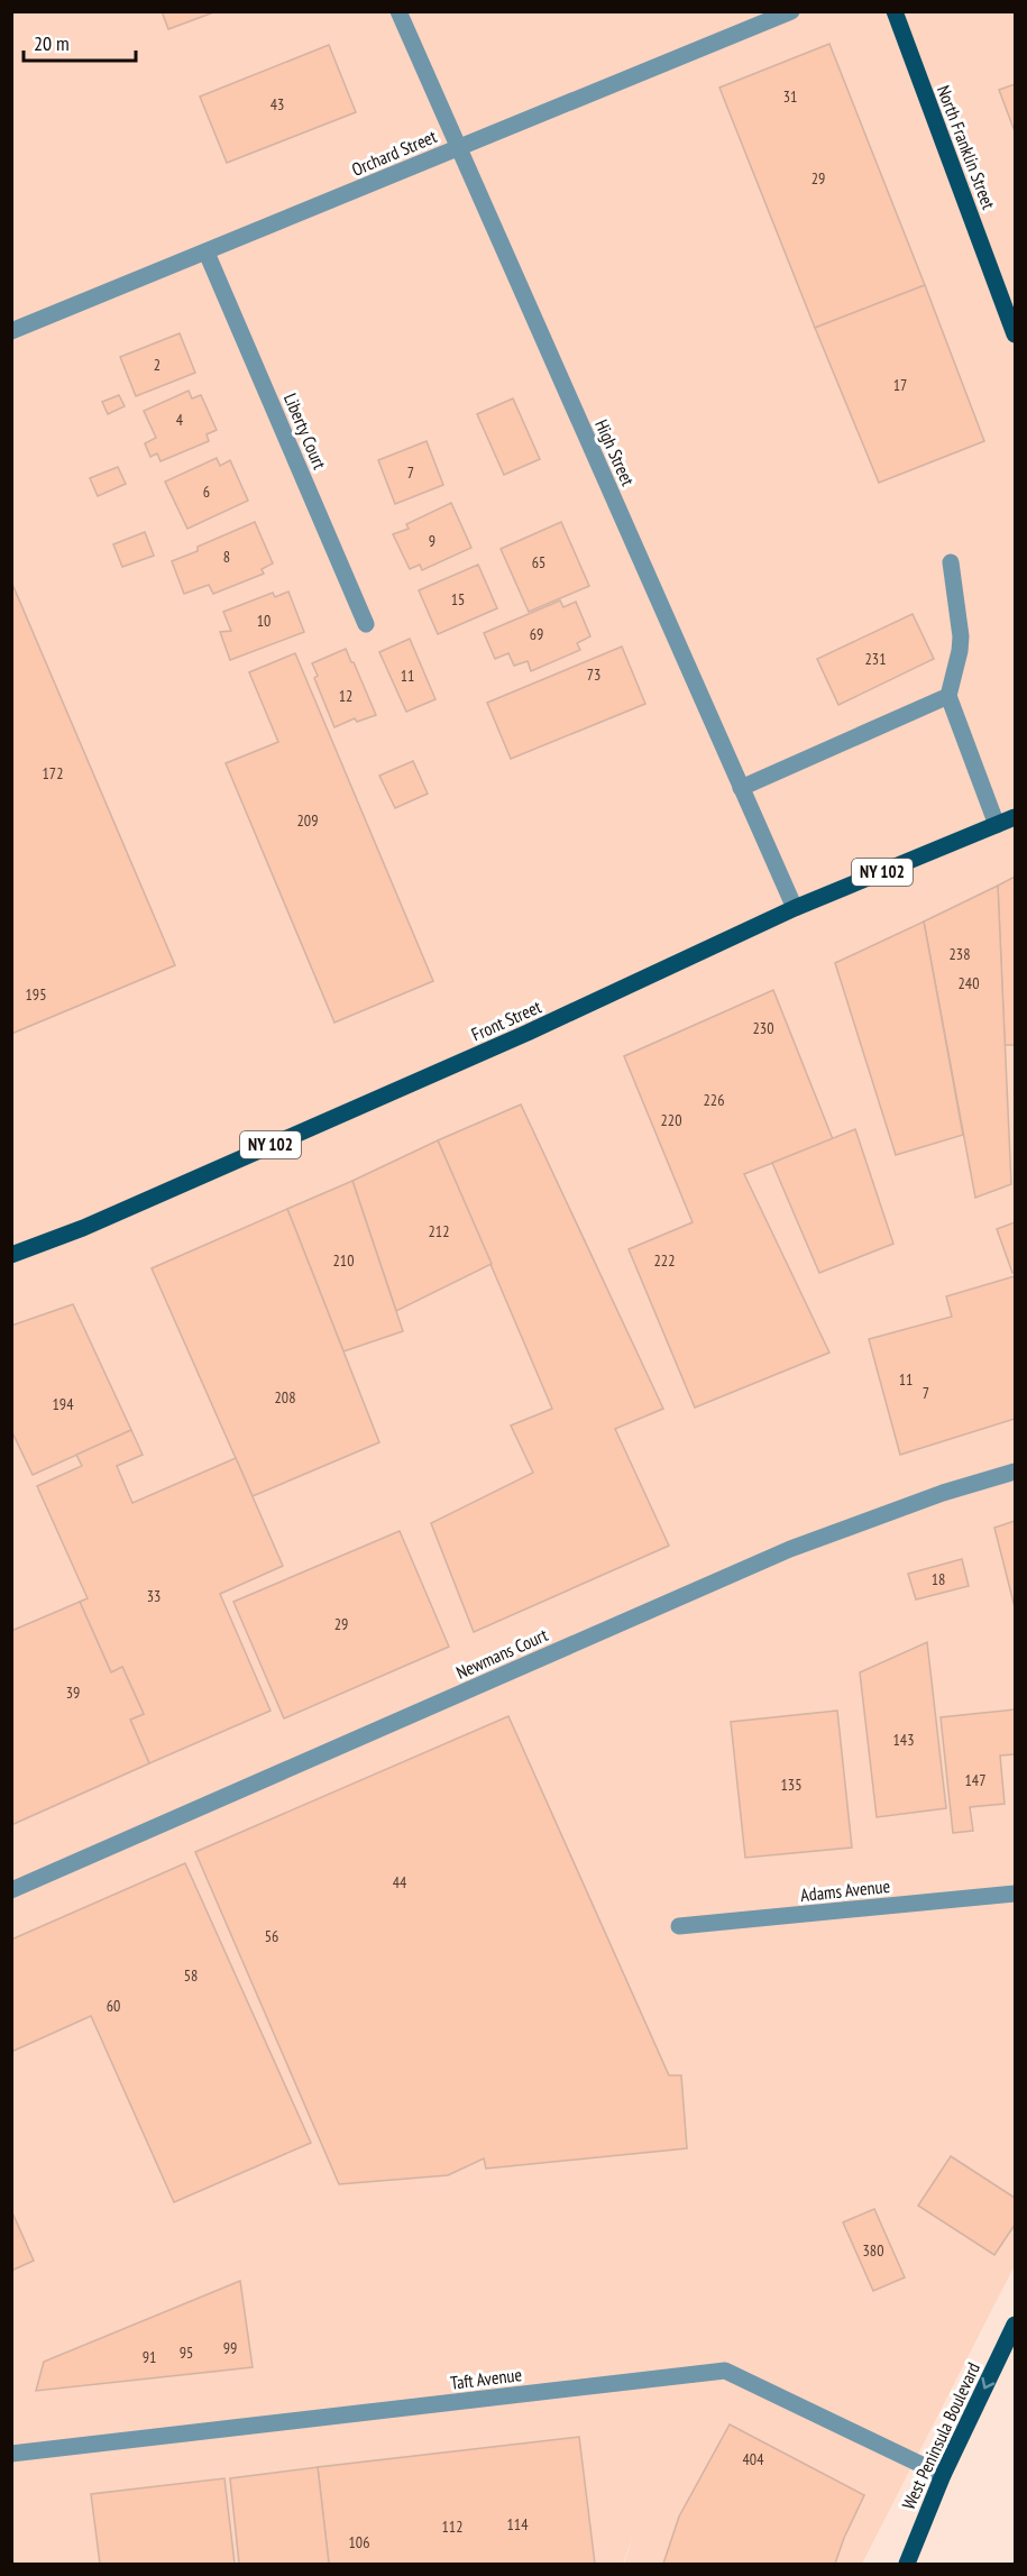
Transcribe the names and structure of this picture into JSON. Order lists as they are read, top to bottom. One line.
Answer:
{"streets":{"main road":["North Franklin Street","NY 102","Front Street","West Peninsula Boulevard"],"street":["Orchard Street","Liberty Court","High Street","Newmans Court","Adams Avenue","Taft Avenue"]},"crossings":[["Orchard Street","Liberty Court"],["Orchard Street","High Street"],["High Street","Front Street"],["Taft Avenue","West Peninsula Boulevard"]],"one_way":["West Peninsula Boulevard"],"house_numbers":["31","43","29","2","17","4","7","6","9","8","65","15","10","69","231","73","11","12","172","209","238","240","195","230","226","220","212","210","222","11","7","208","194","18","33","29","39","143","147","135","44","56","58","60","380","99","95","91","404","114","112","106"],"scale_bar":"20 m"}
